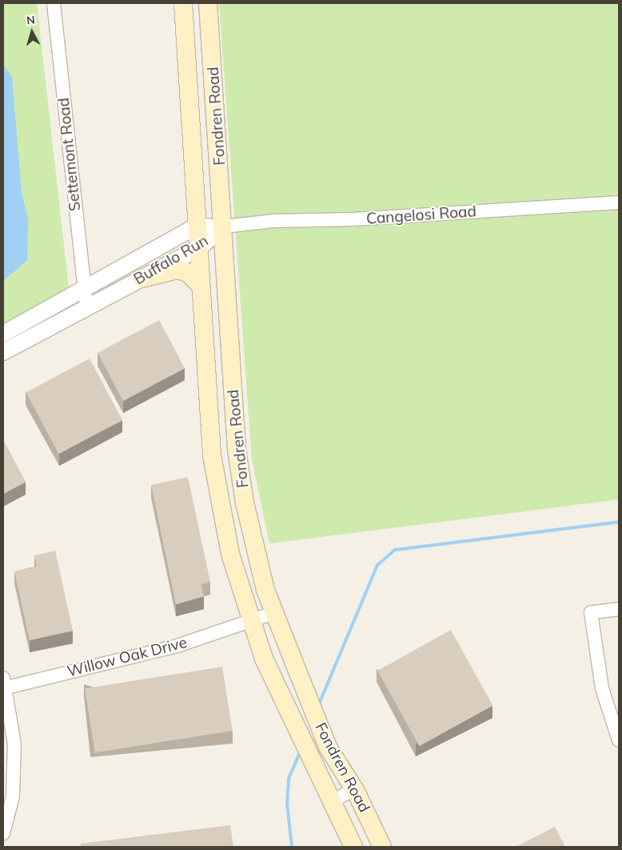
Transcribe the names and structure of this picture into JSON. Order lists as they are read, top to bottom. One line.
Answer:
{"streets":{"main road":["Fondren Road"],"street":["Settemont Road","Cangelosi Road","Buffalo Run","Willow Oak Drive"]},"crossings":[["Fondren Road","Cangelosi Road"],["Fondren Road","Buffalo Run"],["Fondren Road","Willow Oak Drive"],["Settemont Road","Buffalo Run"],["Cangelosi Road","Buffalo Run"]],"north":"top"}
